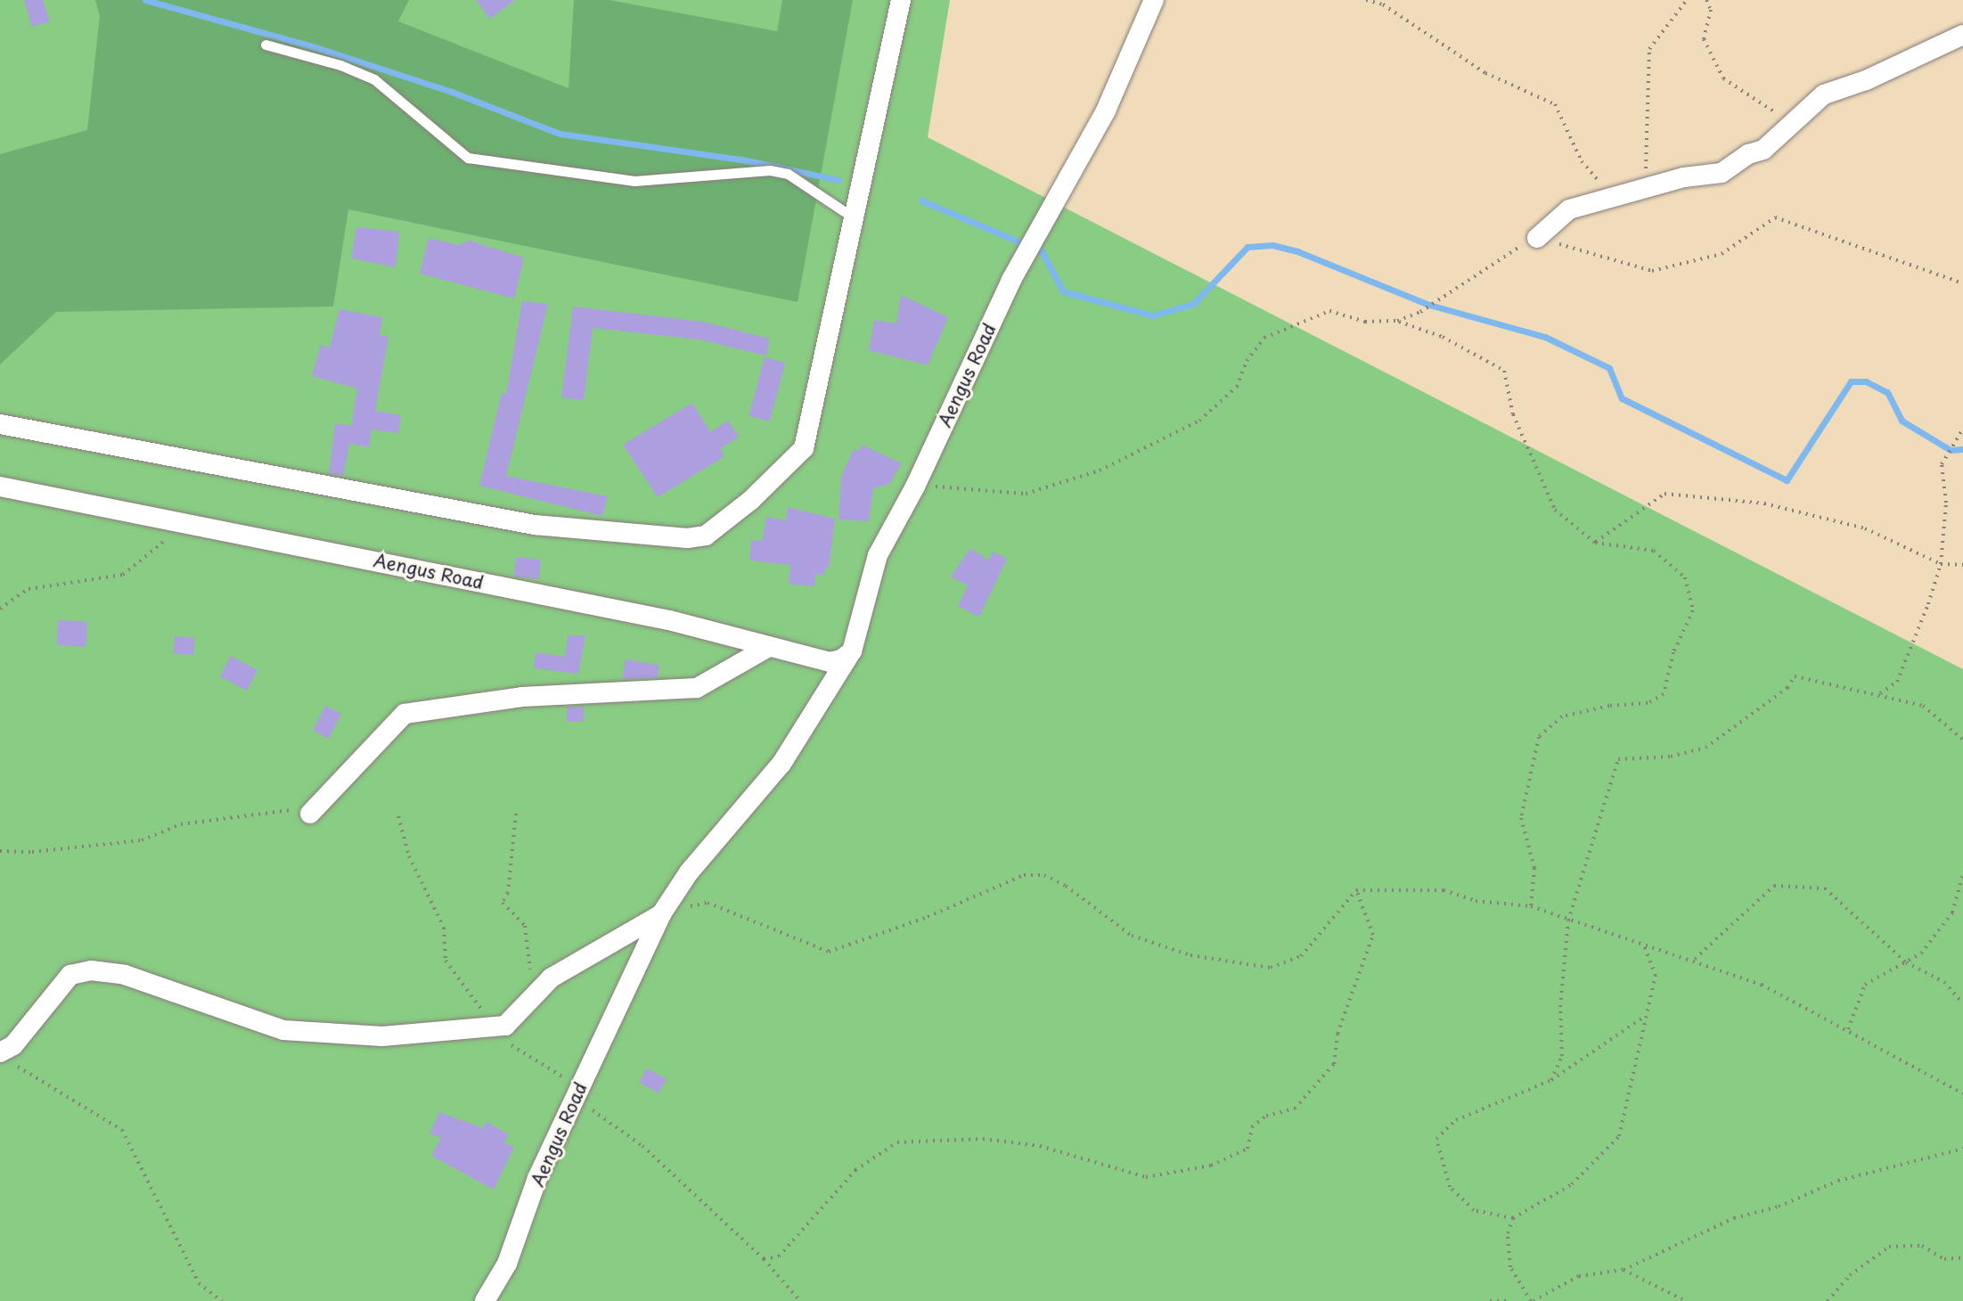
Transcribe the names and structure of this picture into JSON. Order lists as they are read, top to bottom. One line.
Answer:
{"streets":{"street":["Aengus Road"]}}
